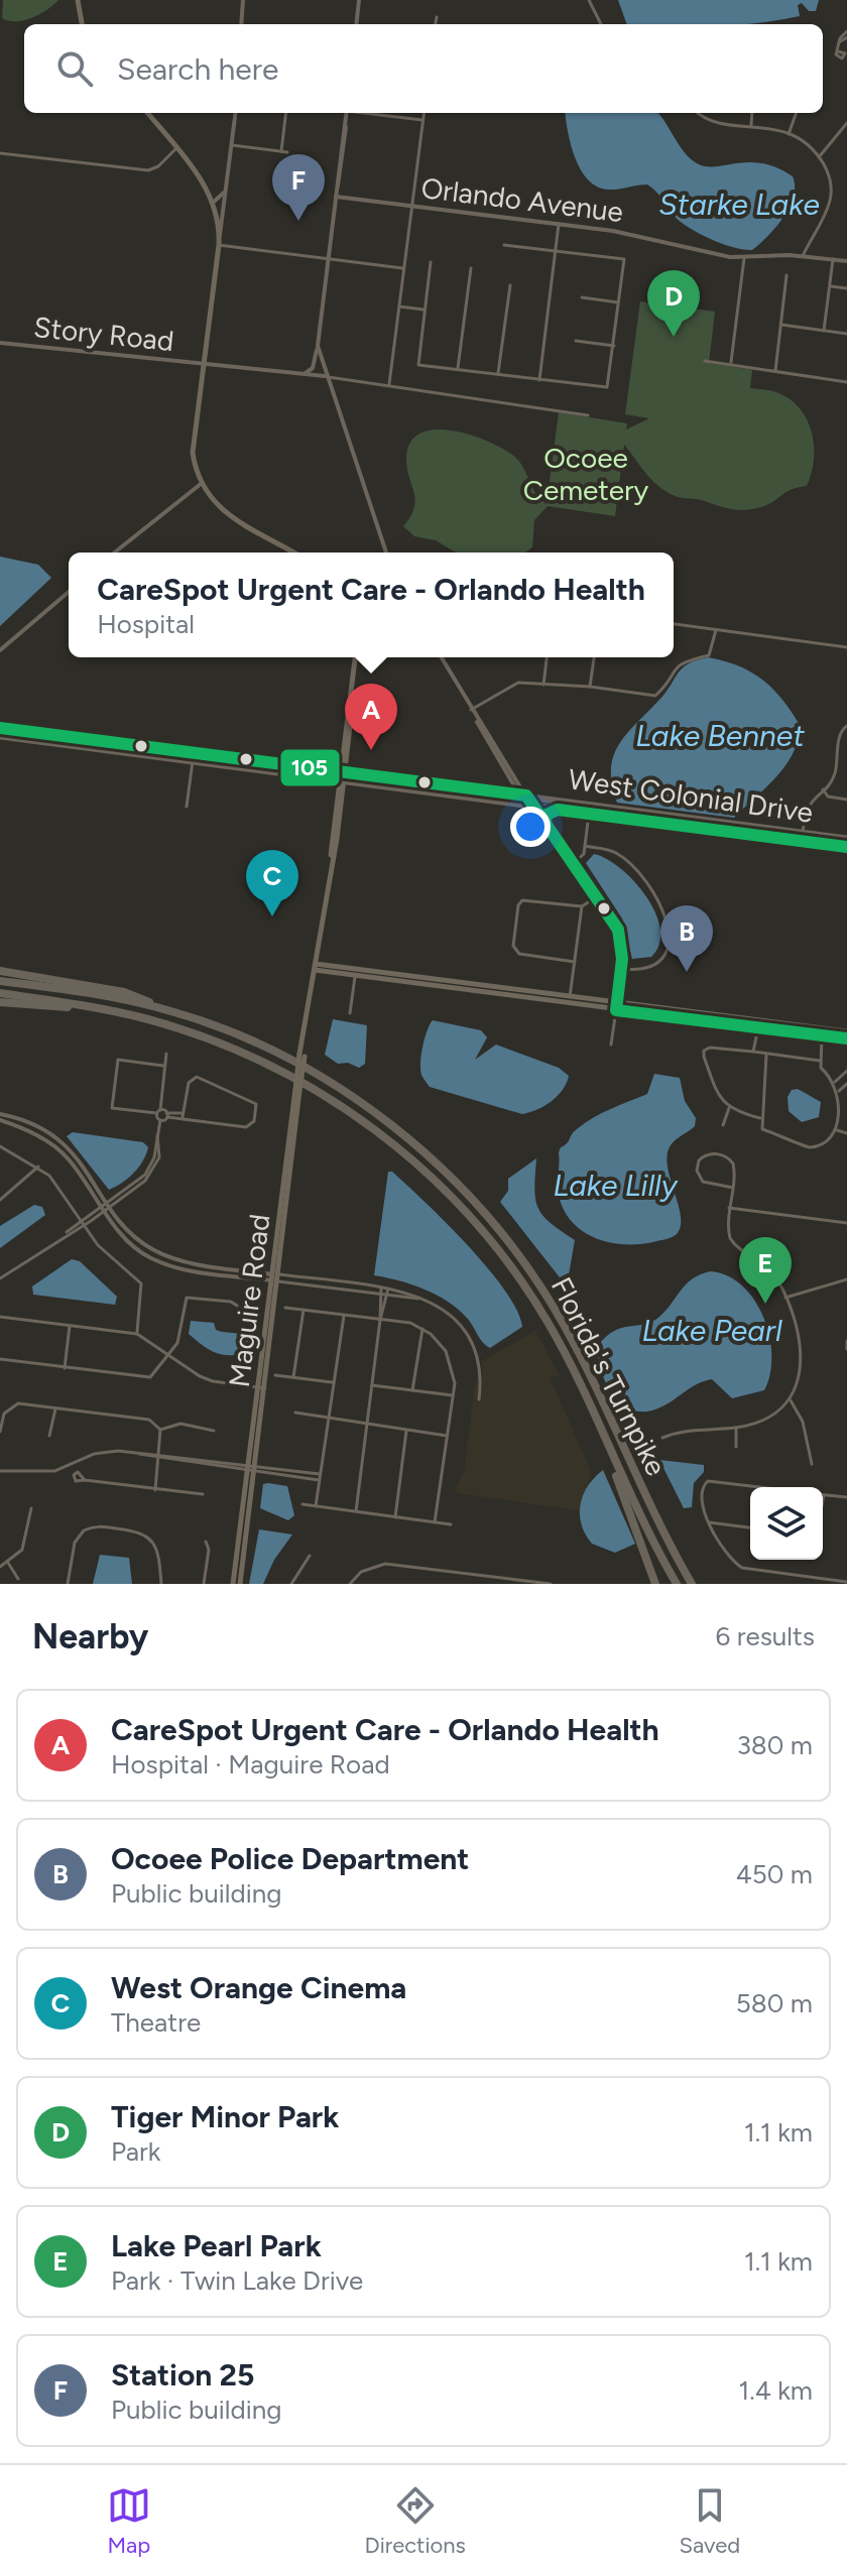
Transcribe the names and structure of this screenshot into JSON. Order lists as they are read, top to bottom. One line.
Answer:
{"streets":{"highway":["West Colonial Drive","Florida's Turnpike"],"main road":["Maguire Road"],"street":["Orlando Avenue","Story Road"]},"crossings":[["West Colonial Drive","Maguire Road"]],"water":["Starke Lake","Lake Bennet","Lake Lilly","Lake Pearl"],"parks":["Ocoee Cemetery"],"lines":["transit line 105"],"page":{"search":"Search here","pins":["F","D","A","C","B","E"],"popup":["CareSpot Urgent Care - Orlando Health","Hospital"],"heading":["Nearby","6 results"],"list":[{"mark":"A","name":"CareSpot Urgent Care - Orlando Health","note":"Hospital · Maguire Road","value":"380 m"},{"mark":"B","name":"Ocoee Police Department","note":"Public building","value":"450 m"},{"mark":"C","name":"West Orange Cinema","note":"Theatre","value":"580 m"},{"mark":"D","name":"Tiger Minor Park","note":"Park","value":"1.1 km"},{"mark":"E","name":"Lake Pearl Park","note":"Park · Twin Lake Drive","value":"1.1 km"},{"mark":"F","name":"Station 25","note":"Public building","value":"1.4 km"}],"nav":["Map","Directions","Saved"]}}
